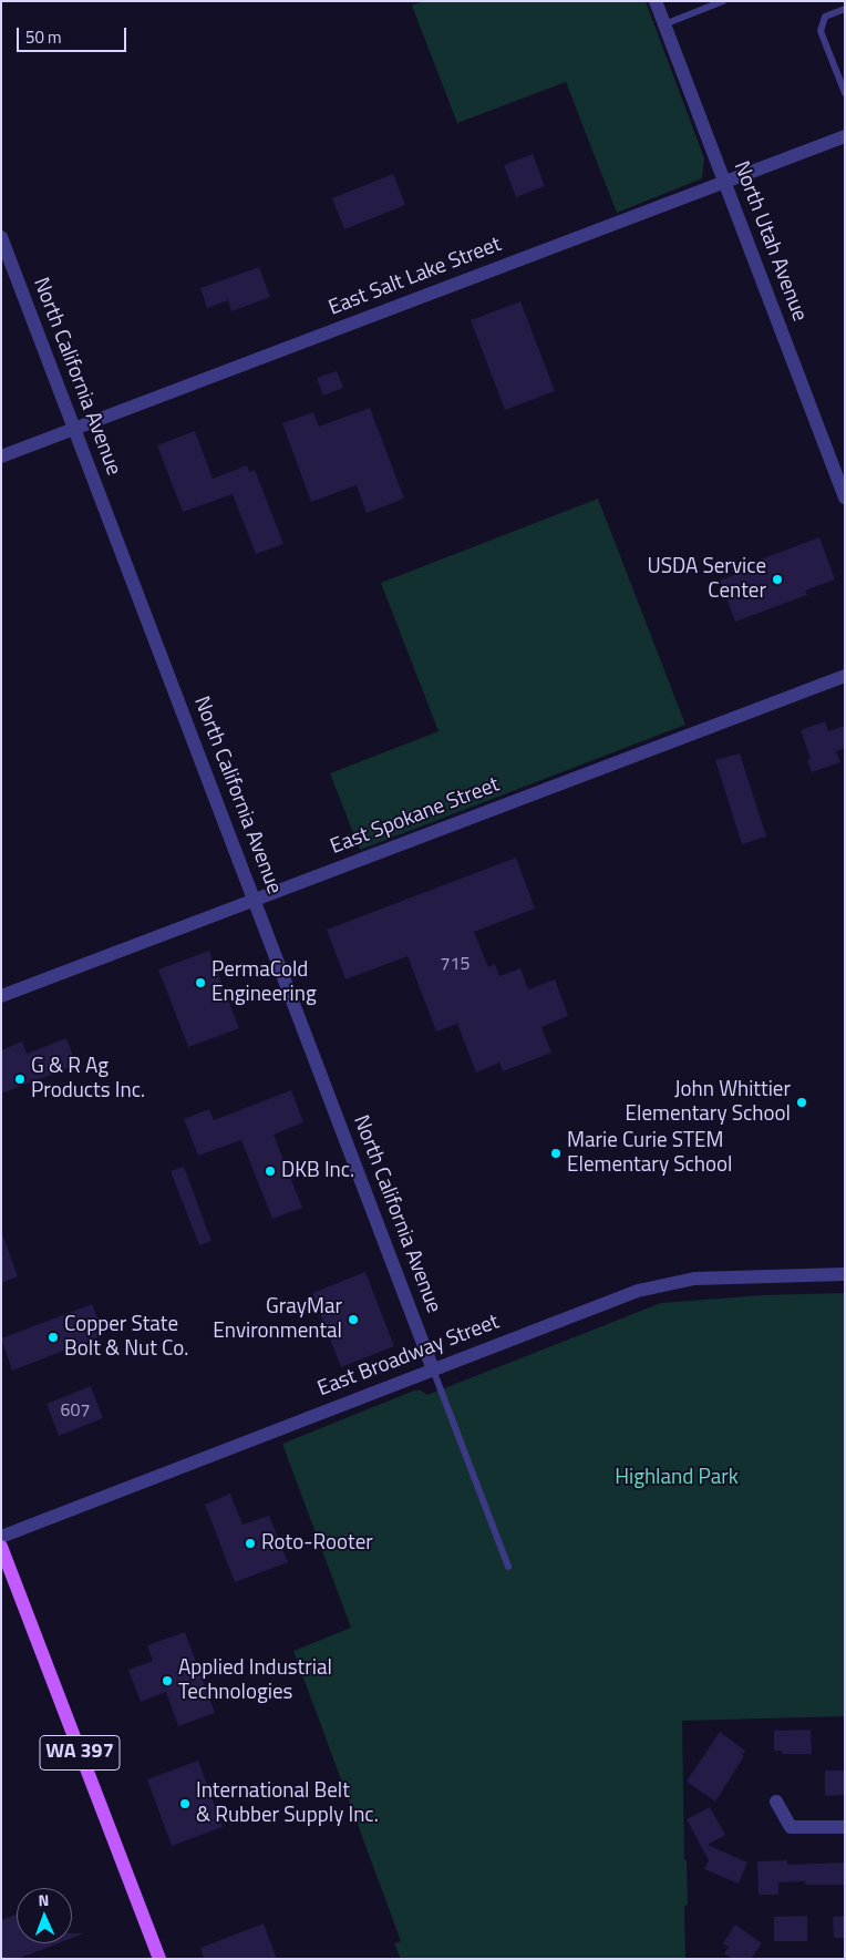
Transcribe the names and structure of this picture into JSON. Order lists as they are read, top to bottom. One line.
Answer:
{"streets":{"main road":["WA 397"],"street":["North Utah Avenue","East Salt Lake Street","North California Avenue","East Spokane Street","East Broadway Street"]},"crossings":[["North Utah Avenue","East Salt Lake Street"],["East Salt Lake Street","North California Avenue"],["North California Avenue","East Spokane Street"],["North California Avenue","East Broadway Street"]],"parks":["Highland Park"],"places":["USDA Service Center","PermaCold Engineering","G & R Ag Products Inc.","John Whittier Elementary School","Marie Curie STEM Elementary School","DKB Inc.","GrayMar Environmental","Copper State Bolt & Nut Co.","Roto-Rooter","Applied Industrial Technologies","International Belt & Rubber Supply Inc."],"house_numbers":["715","607"],"scale_bar":"50 m","north":"top"}
